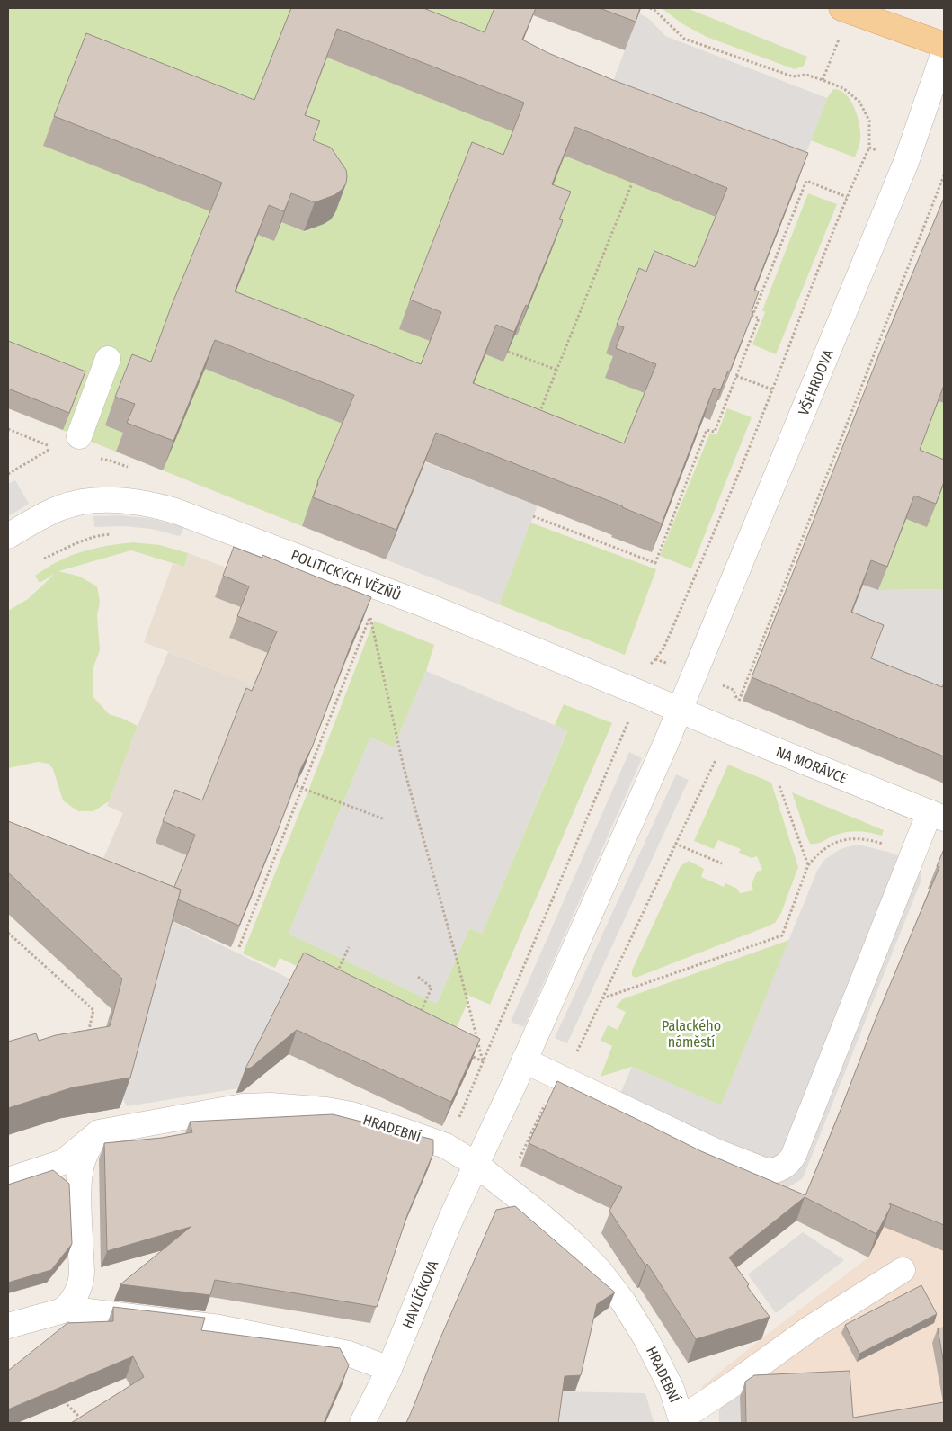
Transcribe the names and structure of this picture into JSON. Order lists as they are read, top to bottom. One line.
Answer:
{"streets":{"street":["VŠEHRDOVA","POLITICKÝCH VĚZŇŮ","NA MORÁVCE","HRADEBNÍ","HAVLÍČKOVA"]},"crossings":[["VŠEHRDOVA","POLITICKÝCH VĚZŇŮ"],["VŠEHRDOVA","NA MORÁVCE"],["POLITICKÝCH VĚZŇŮ","NA MORÁVCE"],["HRADEBNÍ","HAVLÍČKOVA"]],"parks":["Palackého náměstí"]}
